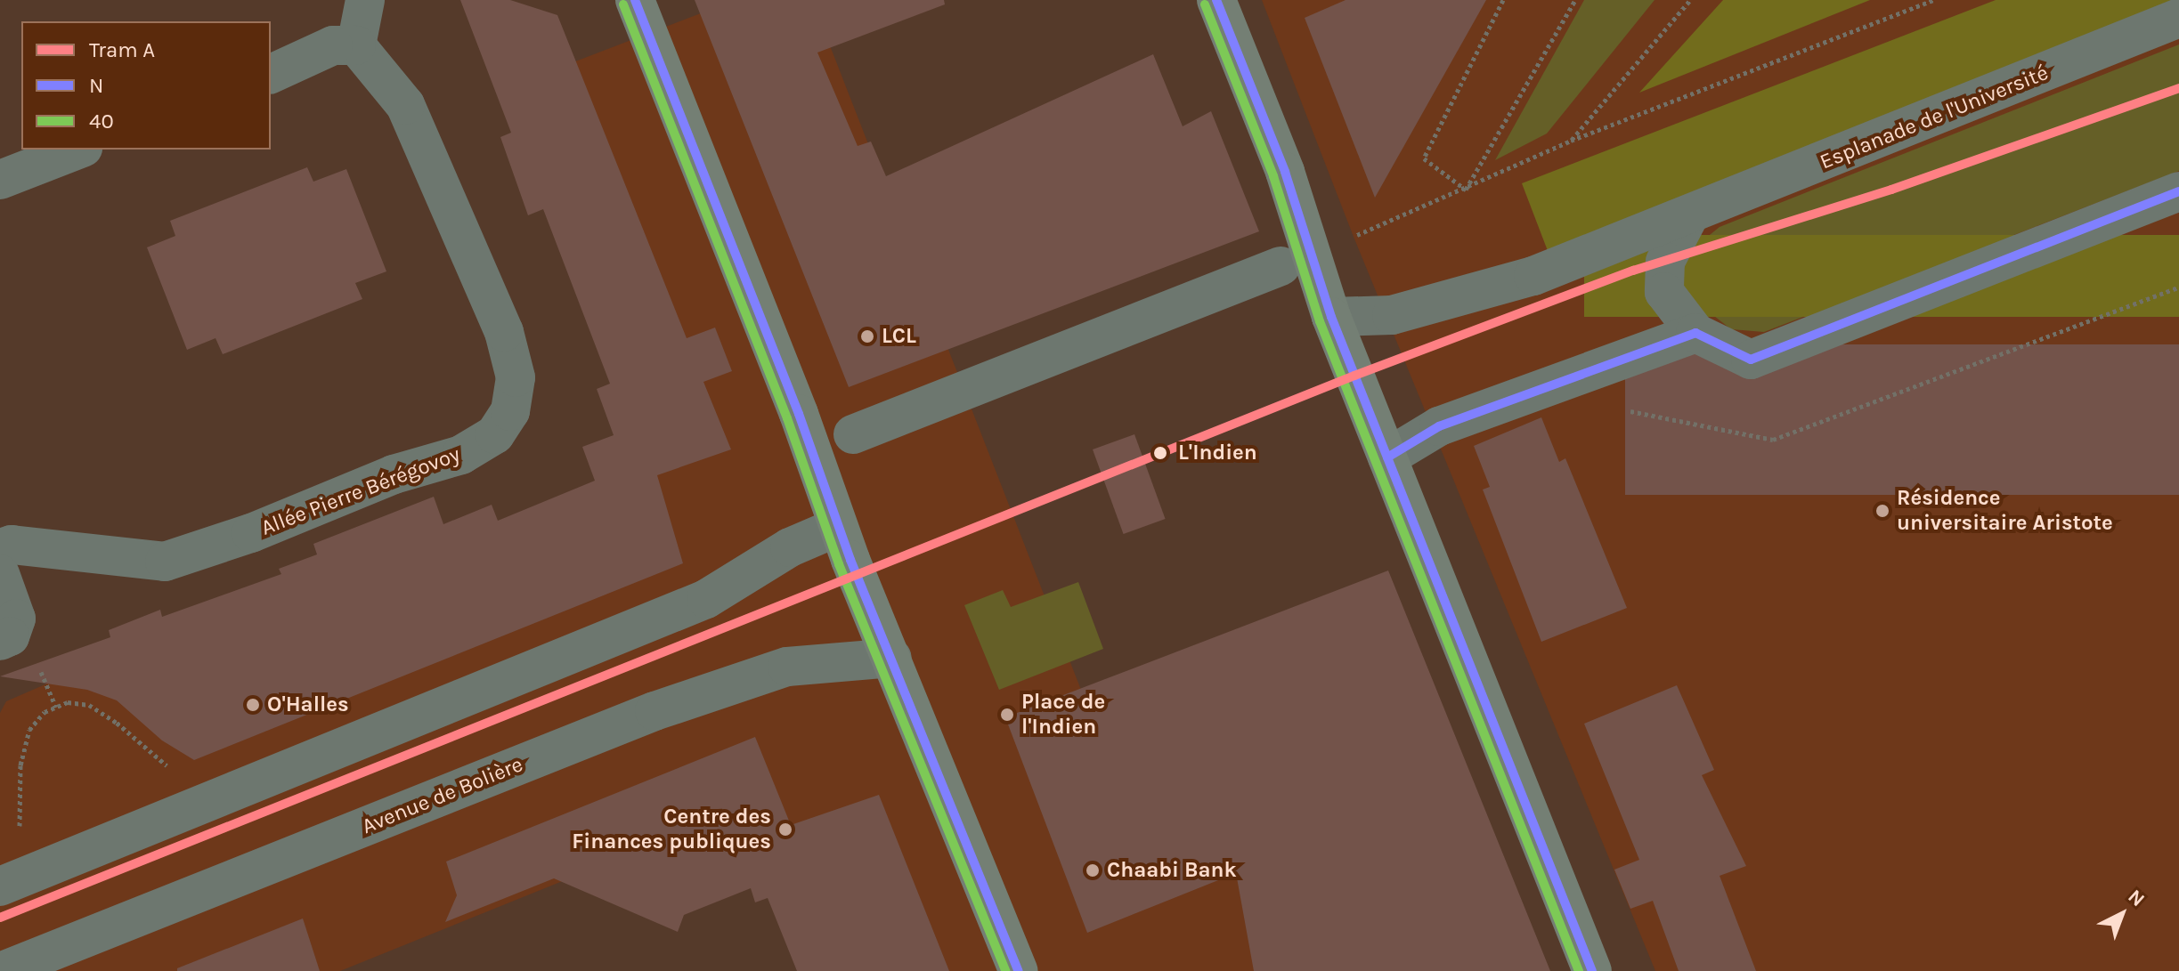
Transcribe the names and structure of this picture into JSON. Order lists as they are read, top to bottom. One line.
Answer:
{"streets":{"street":["Esplanade de l'Université","Allée Pierre Bérégovoy","Avenue de Bolière"]},"places":["LCL","L'Indien","Résidence universitaire Aristote","O'Halles","Place de l'Indien","Centre des Finances publiques","Chaabi Bank"],"lines":["transit line N","transit line 40","tram line A"],"legend":["Tram A","N","40"],"north":"top right"}
